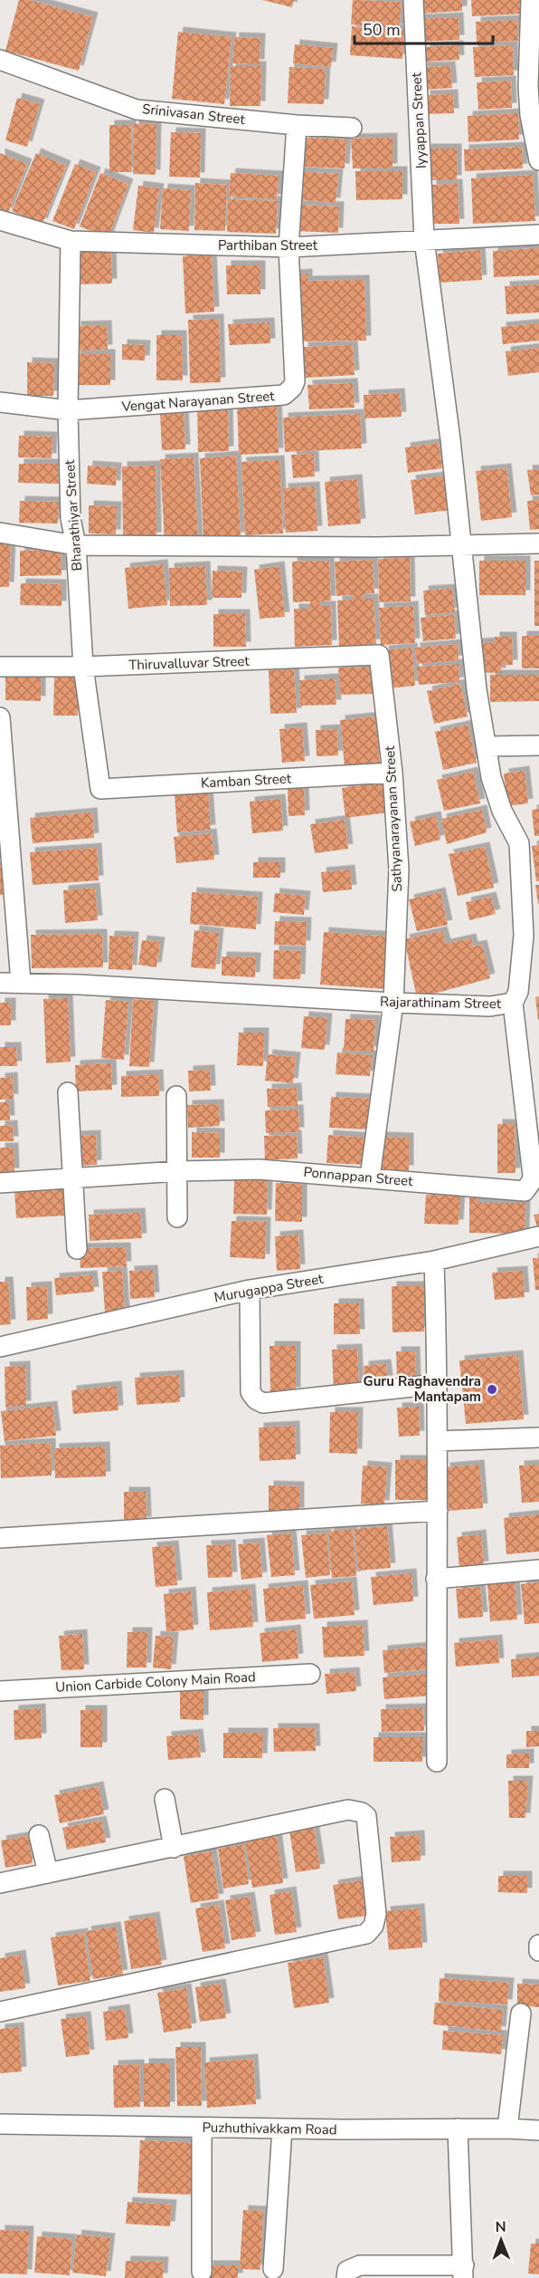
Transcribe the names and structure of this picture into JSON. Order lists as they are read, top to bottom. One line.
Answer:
{"streets":{"street":["Srinivasan Street","Iyyappan Street","Parthiban Street","Vengat Narayanan Street","Bharathiyar Street","Thiruvalluvar Street","Kamban Street","Sathyanarayanan Street","Rajarathinam Street","Ponnappan Street","Murugappa Street","Union Carbide Colony Main Road","Puzhuthivakkam Road"]},"crossings":[["Srinivasan Street","Vengat Narayanan Street"],["Iyyappan Street","Parthiban Street"],["Iyyappan Street","Rajarathinam Street"],["Parthiban Street","Vengat Narayanan Street"],["Parthiban Street","Bharathiyar Street"],["Vengat Narayanan Street","Bharathiyar Street"],["Bharathiyar Street","Thiruvalluvar Street"],["Bharathiyar Street","Kamban Street"],["Thiruvalluvar Street","Sathyanarayanan Street"],["Kamban Street","Sathyanarayanan Street"],["Sathyanarayanan Street","Rajarathinam Street"],["Sathyanarayanan Street","Ponnappan Street"],["Rajarathinam Street","Ponnappan Street"]],"places":["Guru Raghavendra Mantapam"],"scale_bar":"50 m","north":"top"}
